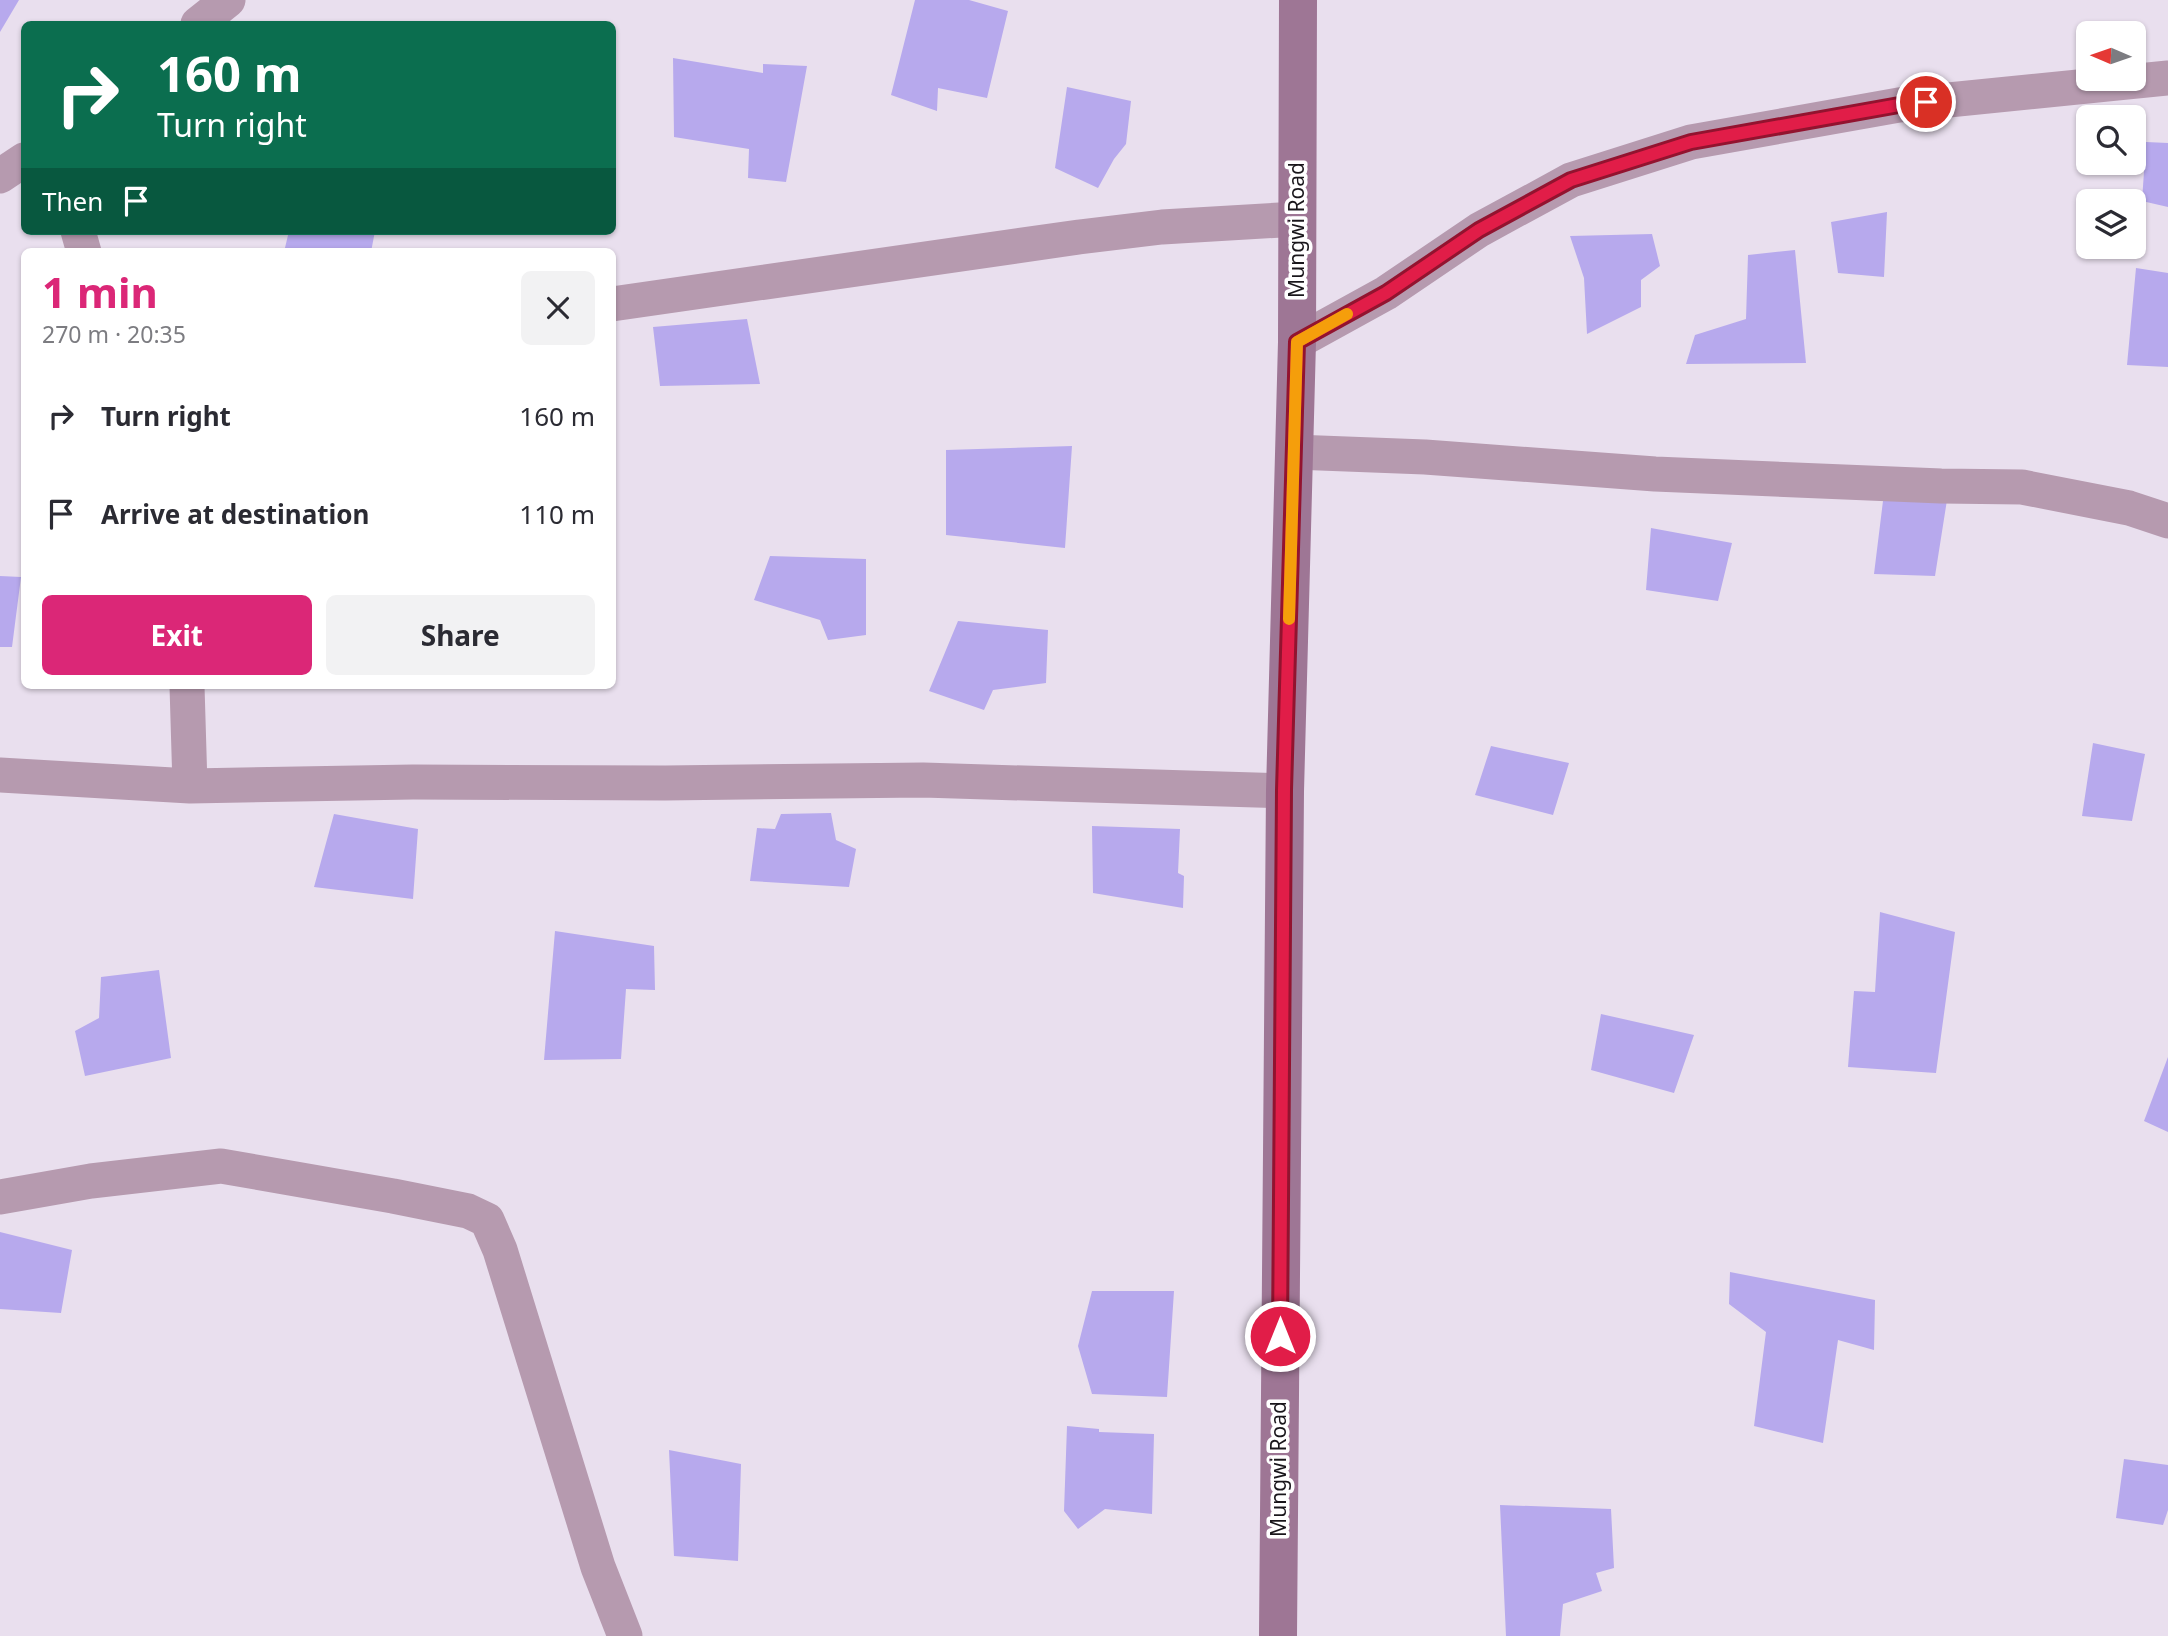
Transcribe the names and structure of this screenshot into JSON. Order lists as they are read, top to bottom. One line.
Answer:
{"streets":{"main road":["Mungwi Road"]},"north":"left","page":{"turn":["160 m","Turn right"],"then":"Then","heading":["1 min","270 m · 20:35"],"list":[{"name":"Turn right","value":"160 m"},{"name":"Arrive at destination","value":"110 m"}],"buttons":["Exit","Share"]}}
